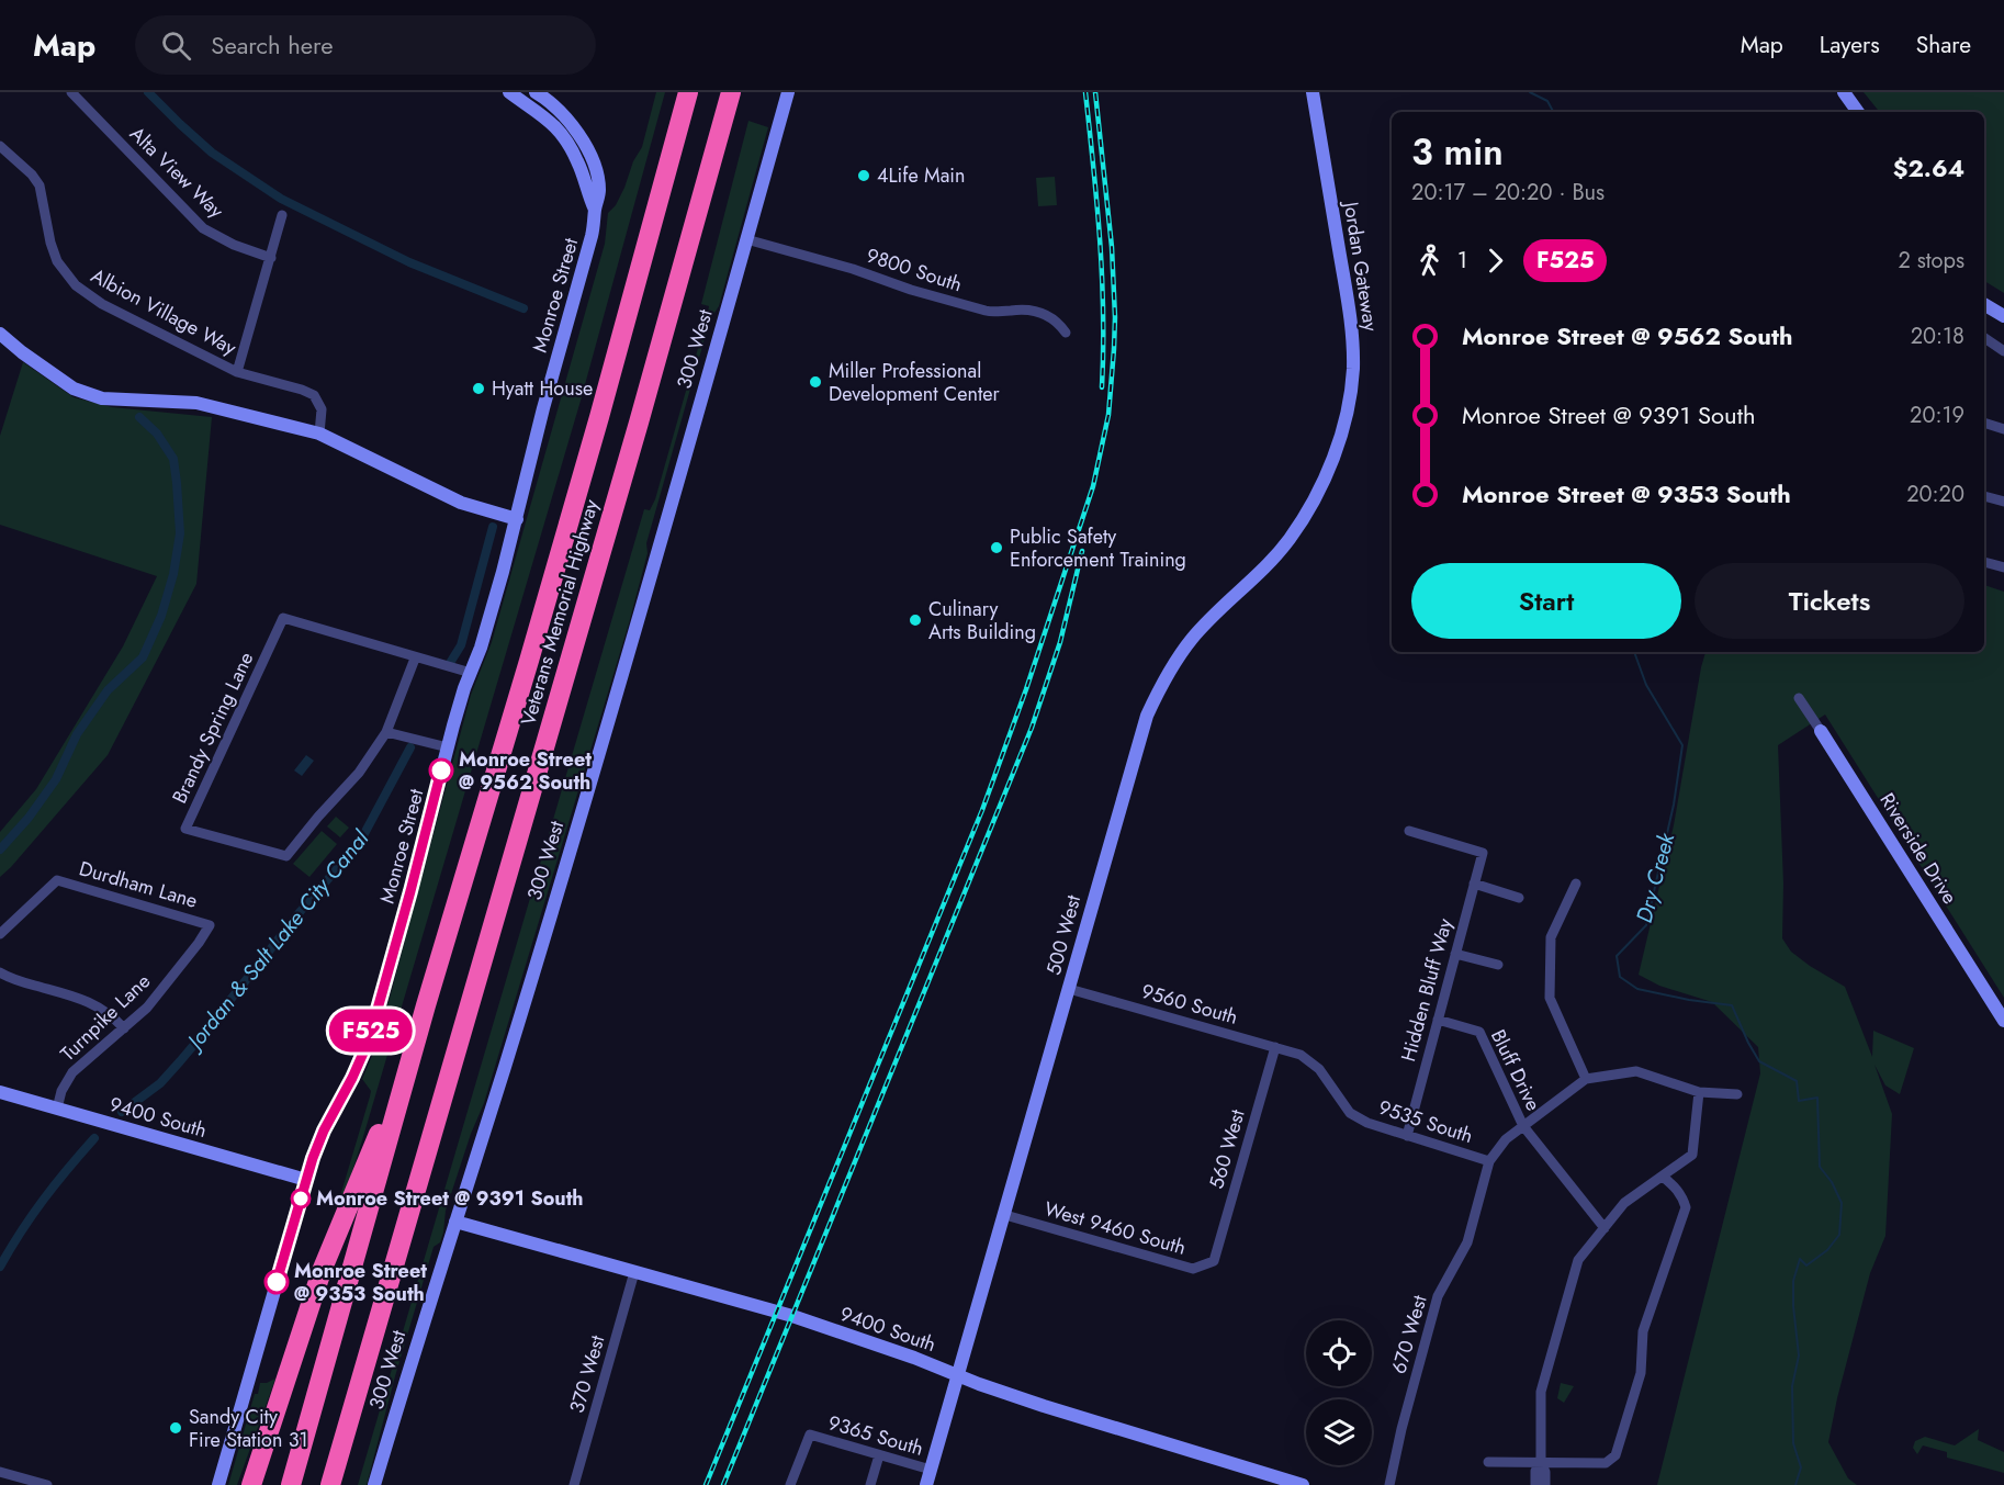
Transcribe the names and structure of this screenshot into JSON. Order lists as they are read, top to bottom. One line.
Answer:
{"streets":{"highway":["Veterans Memorial Highway"],"street":["Alta View Way","Jordan Gateway","9800 South","Monroe Street","Albion Village Way","300 West","Brandy Spring Lane","Riverside Drive","Durdham Lane","500 West","Hidden Bluff Way","9560 South","Turnpike Lane","Bluff Drive","9400 South","9535 South","560 West","West 9460 South","670 West","370 West","9365 South"]},"crossings":[["Jordan Gateway","500 West"],["9800 South","300 West"],["Monroe Street","9400 South"],["300 West","9400 South"],["Durdham Lane","Turnpike Lane"],["500 West","9560 South"],["500 West","9400 South"],["500 West","West 9460 South"],["500 West","9365 South"],["Hidden Bluff Way","Bluff Drive"],["Hidden Bluff Way","9535 South"],["9560 South","9535 South"],["9560 South","560 West"],["Turnpike Lane","9400 South"],["9400 South","370 West"],["9535 South","670 West"],["560 West","West 9460 South"]],"water":["Dry Creek","Jordan & Salt Lake City Canal"],"places":["4Life Main","Miller Professional Development Center","Hyatt House","Public Safety Enforcement Training","Culinary Arts Building","Monroe Street @ 9562 South","Monroe Street @ 9391 South","Monroe Street @ 9353 South","Sandy City Fire Station 31"],"lines":["bus line F525"],"page":{"header":"Map","search":"Search here","nav":["Map","Layers","Share"],"on_map":"F525","heading":["3 min","20:17 – 20:20 · Bus","$2.64"],"legs":["1","F525","2 stops"],"list":[{"name":"Monroe Street @ 9562 South","value":"20:18"},{"name":"Monroe Street @ 9391 South","value":"20:19"},{"name":"Monroe Street @ 9353 South","value":"20:20"}],"buttons":["Start","Tickets"]}}
